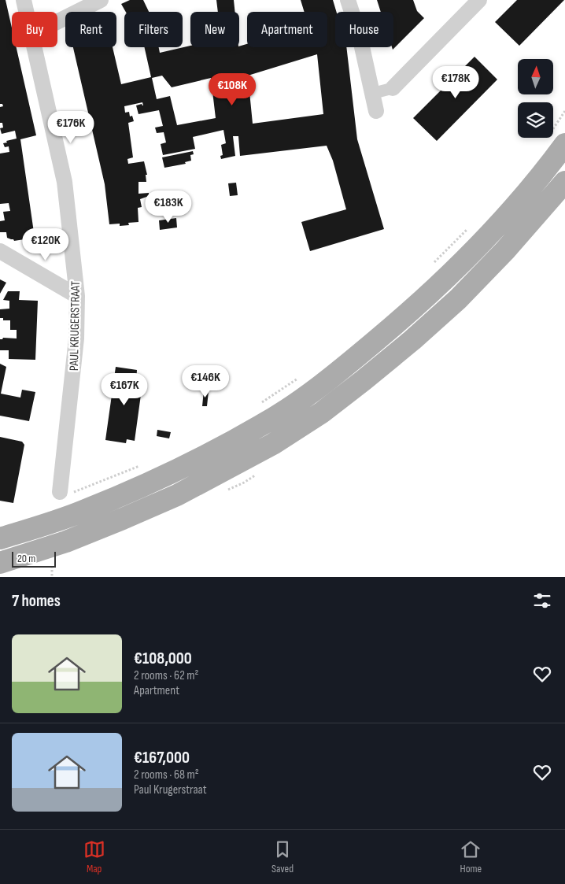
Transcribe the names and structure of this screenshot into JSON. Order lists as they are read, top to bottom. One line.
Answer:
{"streets":{"street":["PAUL KRUGERSTRAAT"]},"scale_bar":"20 m","north":"top","page":{"chip":["Buy","Rent","Filters","New","Apartment","House"],"price":["€178K","€108K","€176K","€183K","€120K","€146K","€167K"],"scale":"20 m","heading":"7 homes","list":[{"name":"€108,000","note":"2 rooms · 62 m² · Apartment"},{"name":"€167,000","note":"2 rooms · 68 m² · Paul Krugerstraat"}],"tabs":["Map","Saved","Home"]}}
